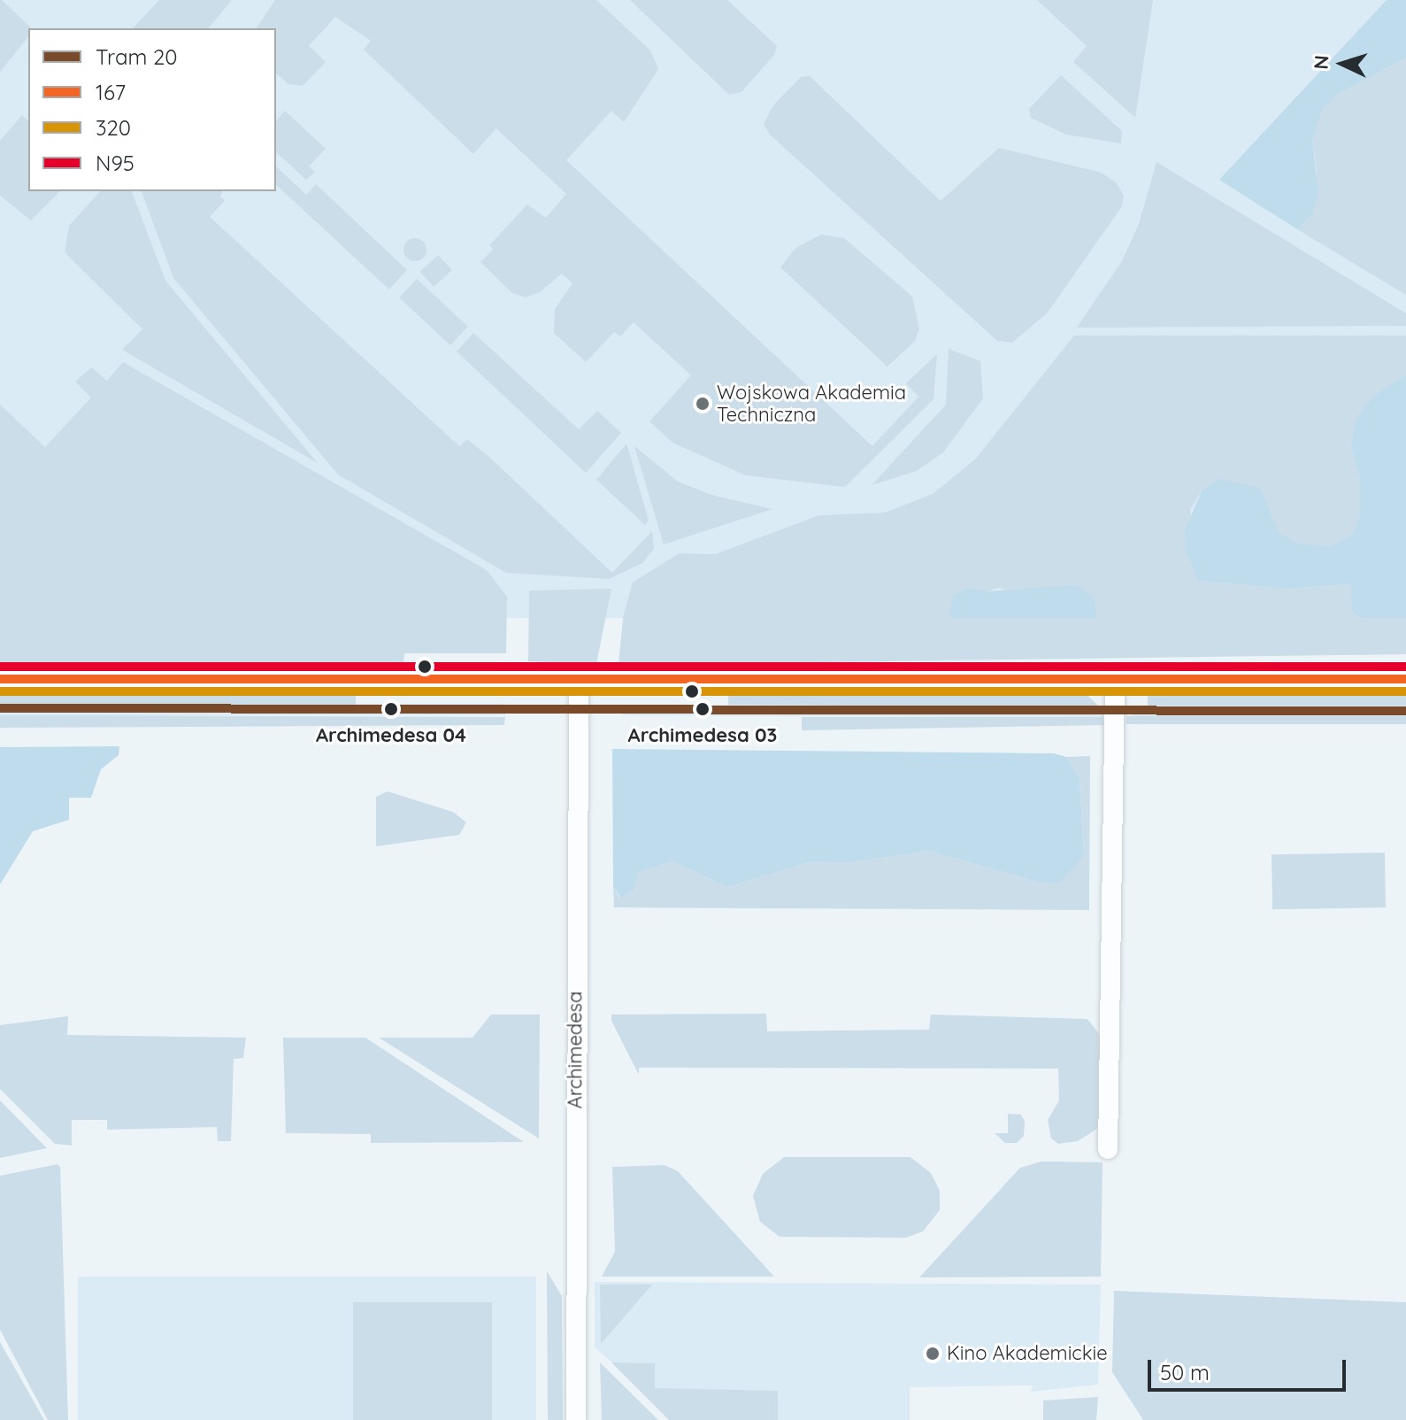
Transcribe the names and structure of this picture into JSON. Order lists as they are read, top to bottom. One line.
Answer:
{"streets":{"street":["Archimedesa"]},"places":["Wojskowa Akademia Techniczna","Archimedesa 04","Archimedesa 03","Kino Akademickie"],"lines":["transit line N95","transit line 167","transit line 320","tram line 20"],"legend":["Tram 20","167","320","N95"],"scale_bar":"50 m","north":"left"}
